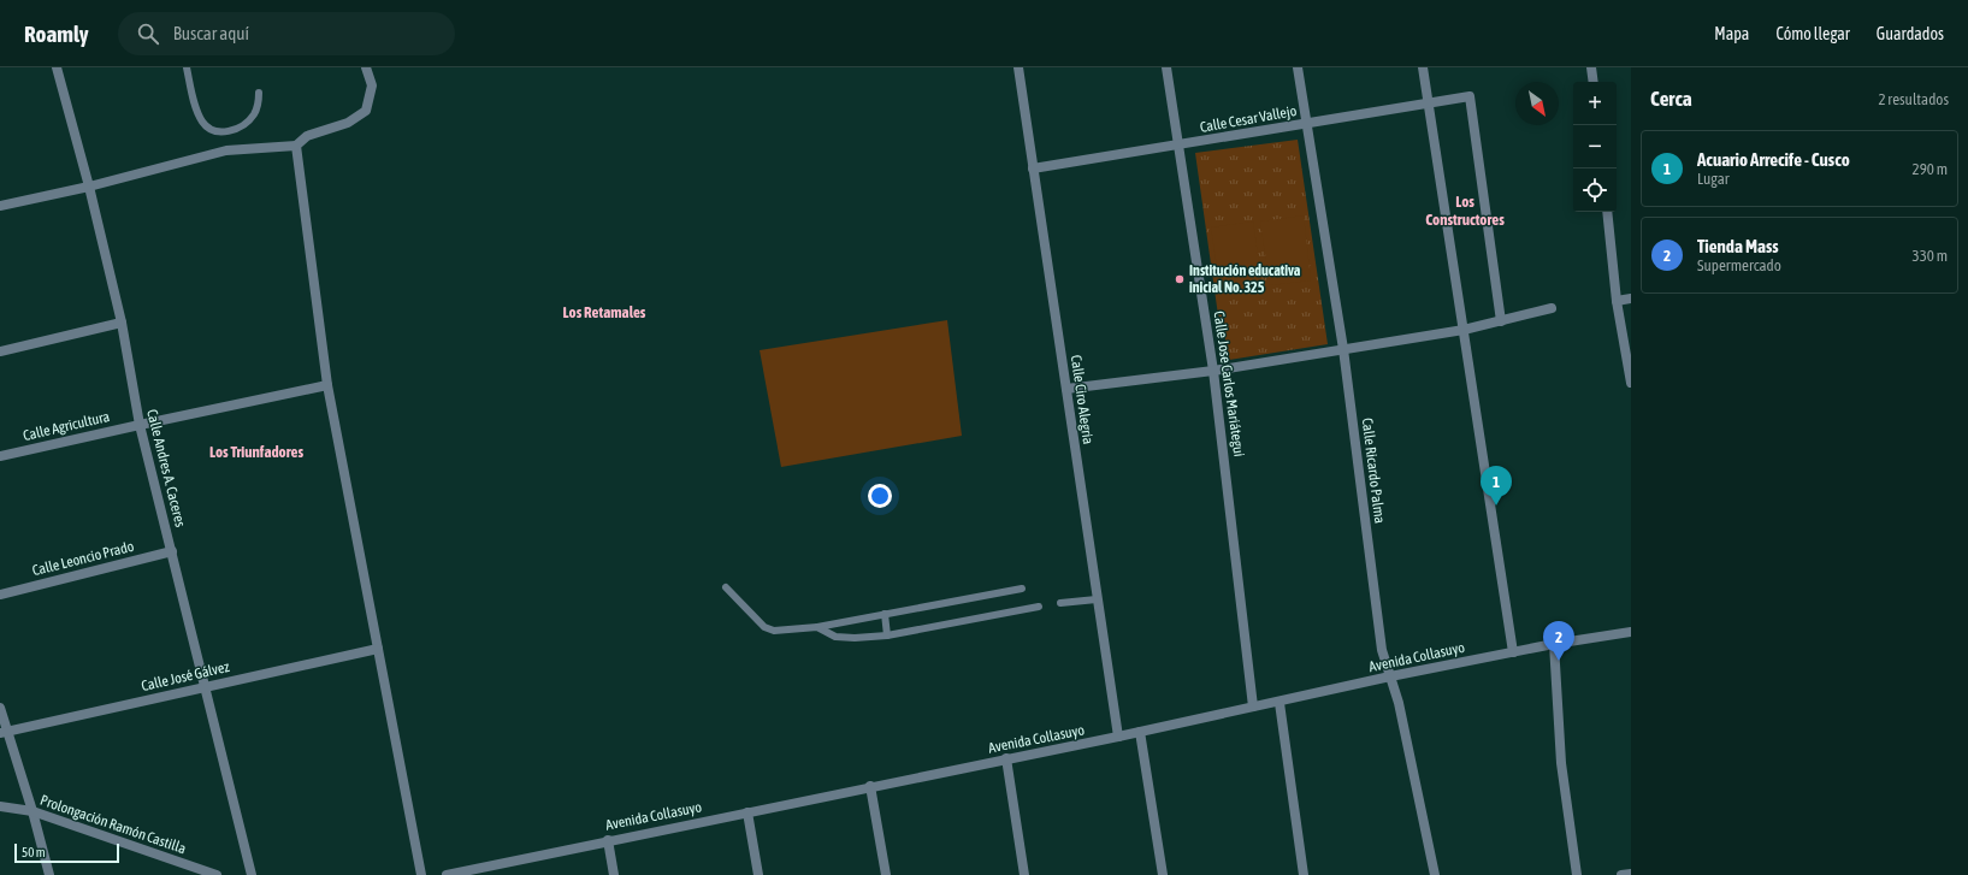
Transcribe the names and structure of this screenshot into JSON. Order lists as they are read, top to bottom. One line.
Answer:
{"streets":{"street":["Calle Cesar Vallejo","Calle Jose Carlos Mariátegui","Calle Ciro Alegria","Calle Agricultura","Calle Andres A. Caceres","Calle Ricardo Palma","Calle Leoncio Prado","Avenida Collasuyo","Calle José Gálvez","Prolongación Ramón Castilla"]},"crossings":[["Calle Cesar Vallejo","Calle Jose Carlos Mariátegui"],["Calle Cesar Vallejo","Calle Ciro Alegria"],["Calle Cesar Vallejo","Calle Ricardo Palma"],["Calle Jose Carlos Mariátegui","Avenida Collasuyo"],["Calle Ciro Alegria","Avenida Collasuyo"],["Calle Agricultura","Calle Andres A. Caceres"],["Calle Andres A. Caceres","Calle Leoncio Prado"],["Calle Andres A. Caceres","Calle José Gálvez"],["Calle Ricardo Palma","Avenida Collasuyo"]],"districts":["Los Constructores","Los Retamales","Los Triunfadores"],"places":["Institución educativa inicial No. 325"],"scale_bar":"50 m","north":"bottom right","page":{"header":"Roamly","search":"Buscar aquí","nav":["Mapa","Cómo llegar","Guardados"],"heading":["Cerca","2 resultados"],"map_buttons":["+","−"],"list":[{"mark":"1","name":"Acuario Arrecife - Cusco","note":"Lugar","value":"290 m"},{"mark":"2","name":"Tienda Mass","note":"Supermercado","value":"330 m"}],"pins":["1","2"],"scale":"50 m"}}
